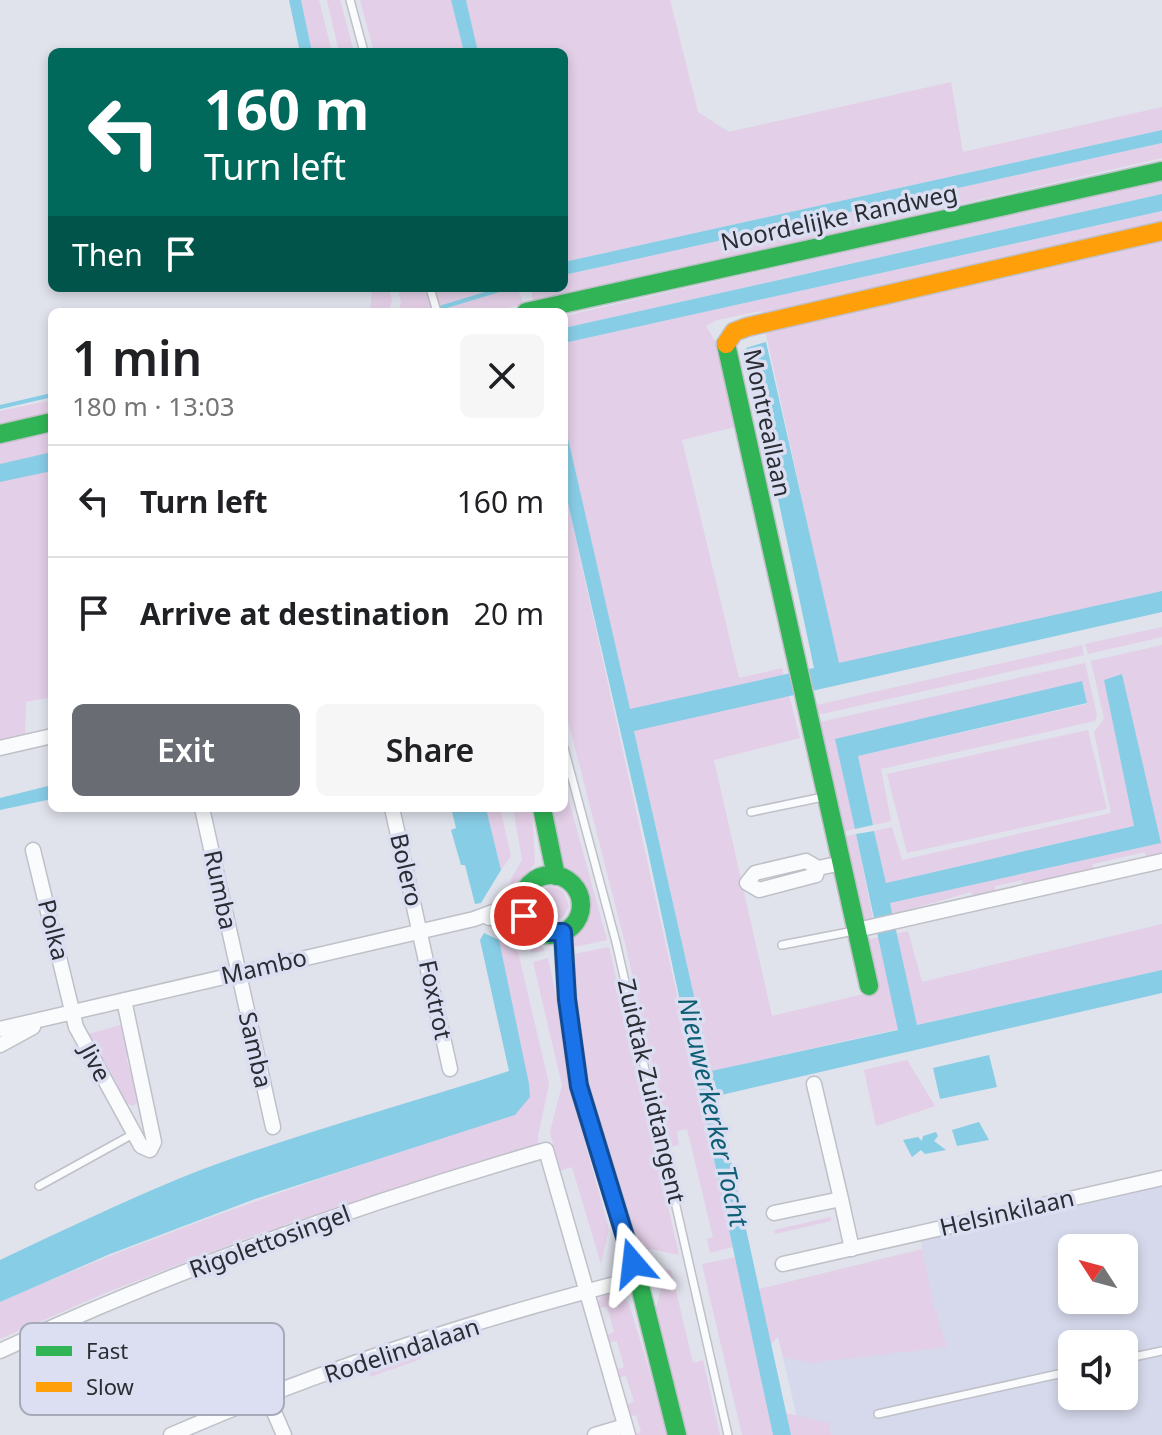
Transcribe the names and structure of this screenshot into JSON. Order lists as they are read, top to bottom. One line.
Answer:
{"streets":{"main road":["Noordelijke Randweg","Montreallaan"],"street":["Bolero","Rumba","Polka","Mambo","Foxtrot","Samba","Jive","Helsinkilaan","Rigolettosingel","Rodelindalaan"],"lane":["Zuidtak Zuidtangent"]},"crossings":[["Bolero","Mambo"],["Bolero","Foxtrot"],["Rumba","Mambo"],["Rumba","Samba"],["Polka","Mambo"],["Polka","Jive"],["Mambo","Foxtrot"],["Mambo","Samba"],["Mambo","Jive"],["Rigolettosingel","Rodelindalaan"]],"water":["Nieuwerkerker Tocht"],"legend":["Fast","Slow"],"north":"top left","page":{"turn":["160 m","Turn left"],"then":"Then","heading":["1 min","180 m · 13:03"],"list":[{"name":"Turn left","value":"160 m"},{"name":"Arrive at destination","value":"20 m"}],"buttons":["Exit","Share"]}}
